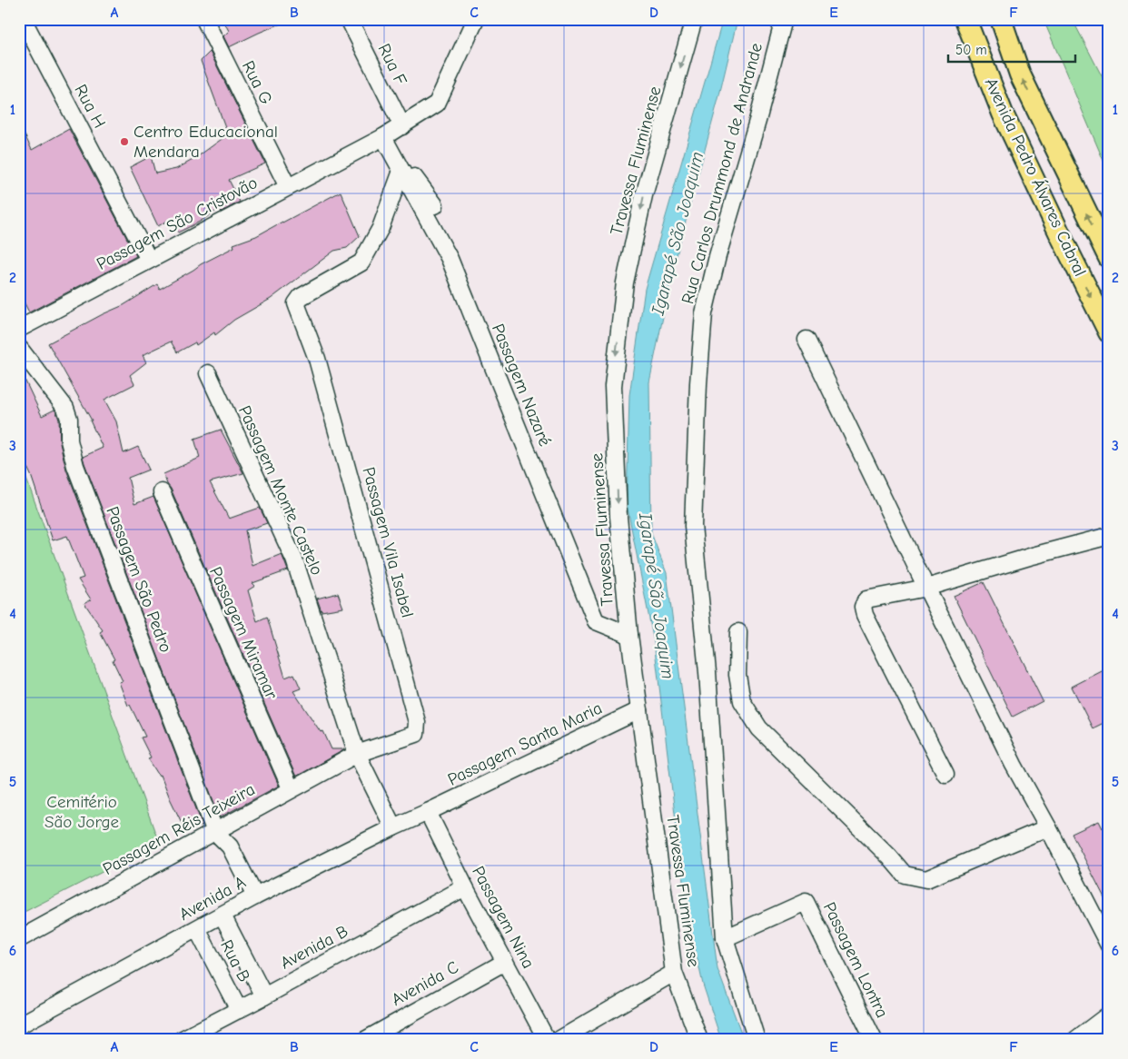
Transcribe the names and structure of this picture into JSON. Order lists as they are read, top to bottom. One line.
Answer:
{"streets":{"main road":["Avenida Pedro Álvares Cabral"],"street":["Rua F","Rua G","Rua H","Travessa Fluminense","Rua Carlos Drummond de Andrande","Passagem São Cristovão","Passagem Nazaré","Passagem Monte Castelo","Passagem Vila Isabel","Passagem São Pedro","Passagem Miramar","Passagem Santa Maria","Passagem Réis Teixeira","Avenida A","Passagem Nina","Avenida B","Passagem Lontra","Rua B","Avenida C"]},"crossings":[["Rua F","Passagem São Cristovão"],["Rua G","Passagem São Cristovão"],["Rua H","Passagem São Cristovão"],["Travessa Fluminense","Passagem Nazaré"],["Travessa Fluminense","Passagem Santa Maria"],["Rua Carlos Drummond de Andrande","Passagem Lontra"],["Passagem São Cristovão","Passagem Nazaré"],["Passagem Nazaré","Passagem Vila Isabel"],["Passagem Monte Castelo","Passagem Vila Isabel"],["Passagem Monte Castelo","Passagem Réis Teixeira"],["Passagem Monte Castelo","Avenida A"],["Passagem Vila Isabel","Passagem Réis Teixeira"],["Passagem São Pedro","Passagem Réis Teixeira"],["Passagem Miramar","Passagem Réis Teixeira"],["Passagem Santa Maria","Avenida A"],["Passagem Santa Maria","Passagem Nina"],["Avenida A","Passagem Nina"],["Avenida A","Rua B"],["Passagem Nina","Avenida B"],["Passagem Nina","Avenida C"],["Avenida B","Rua B"]],"one_way":["Travessa Fluminense"],"water":["Igarapé São Joaquim"],"parks":["Cemitério São Jorge"],"places":["Centro Educacional Mendara"],"scale_bar":"50 m","grid":{"columns":["A","B","C","D","E","F"],"rows":["1","2","3","4","5","6"]}}
